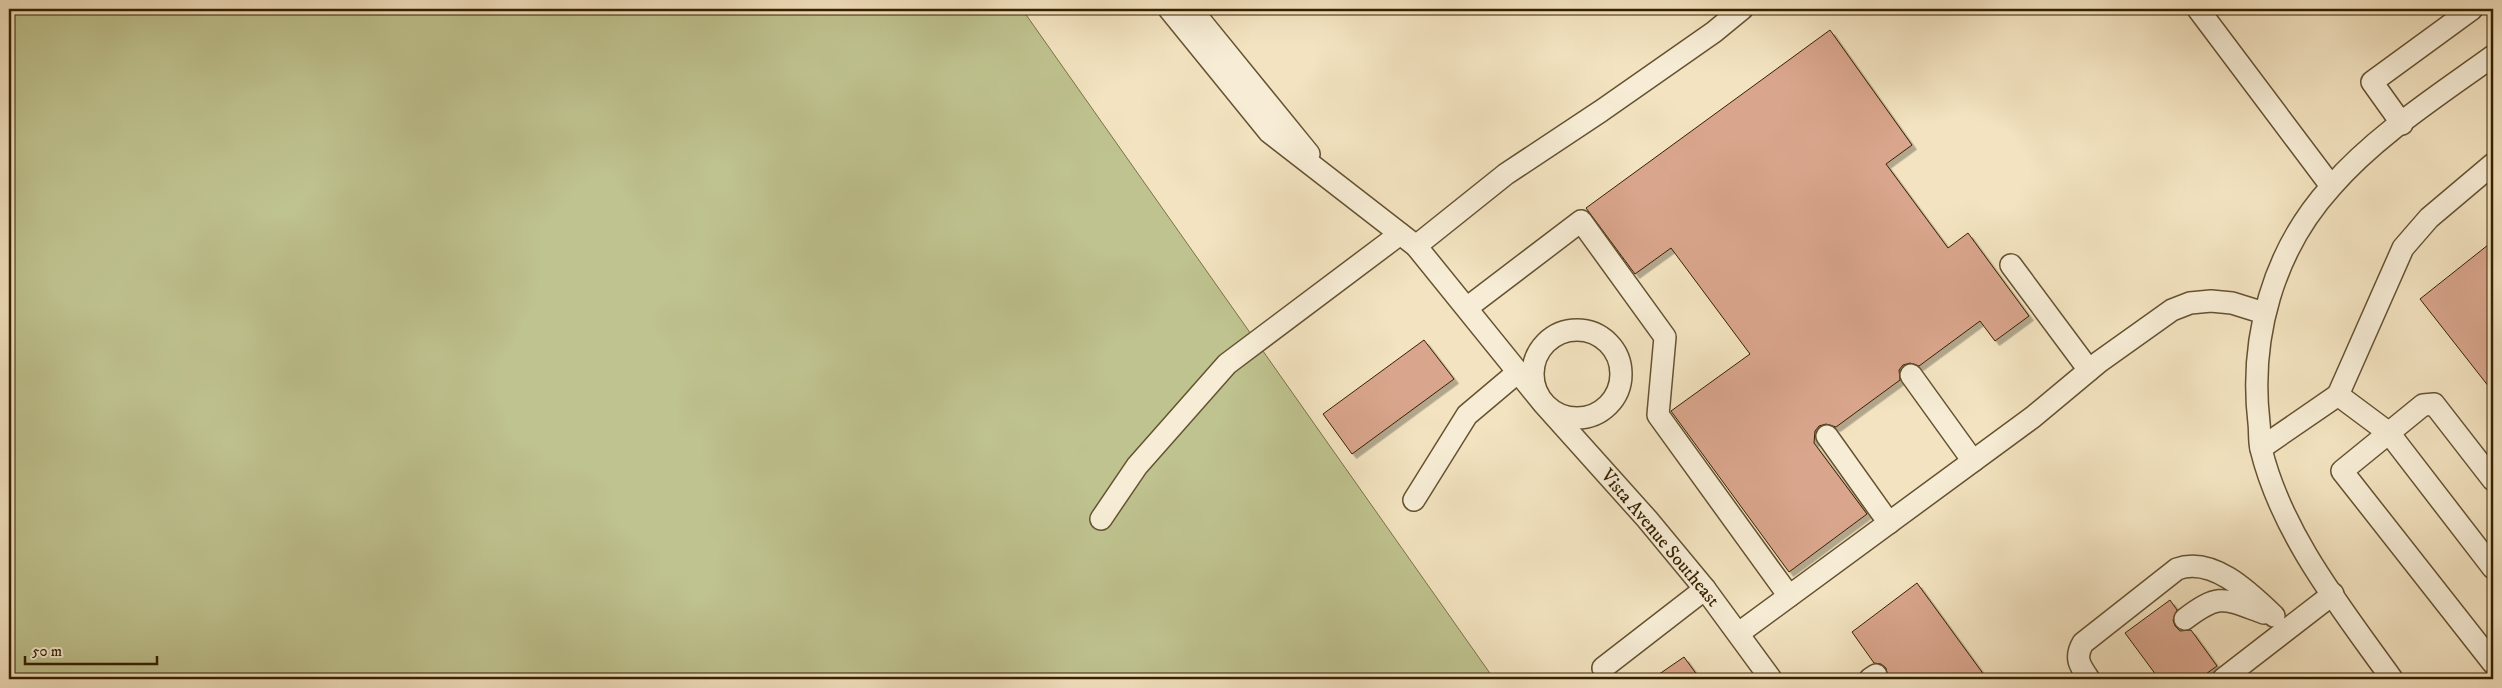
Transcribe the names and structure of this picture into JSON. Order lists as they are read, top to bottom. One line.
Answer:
{"streets":{"street":["Vista Avenue Southeast"]},"scale_bar":"50 m"}
